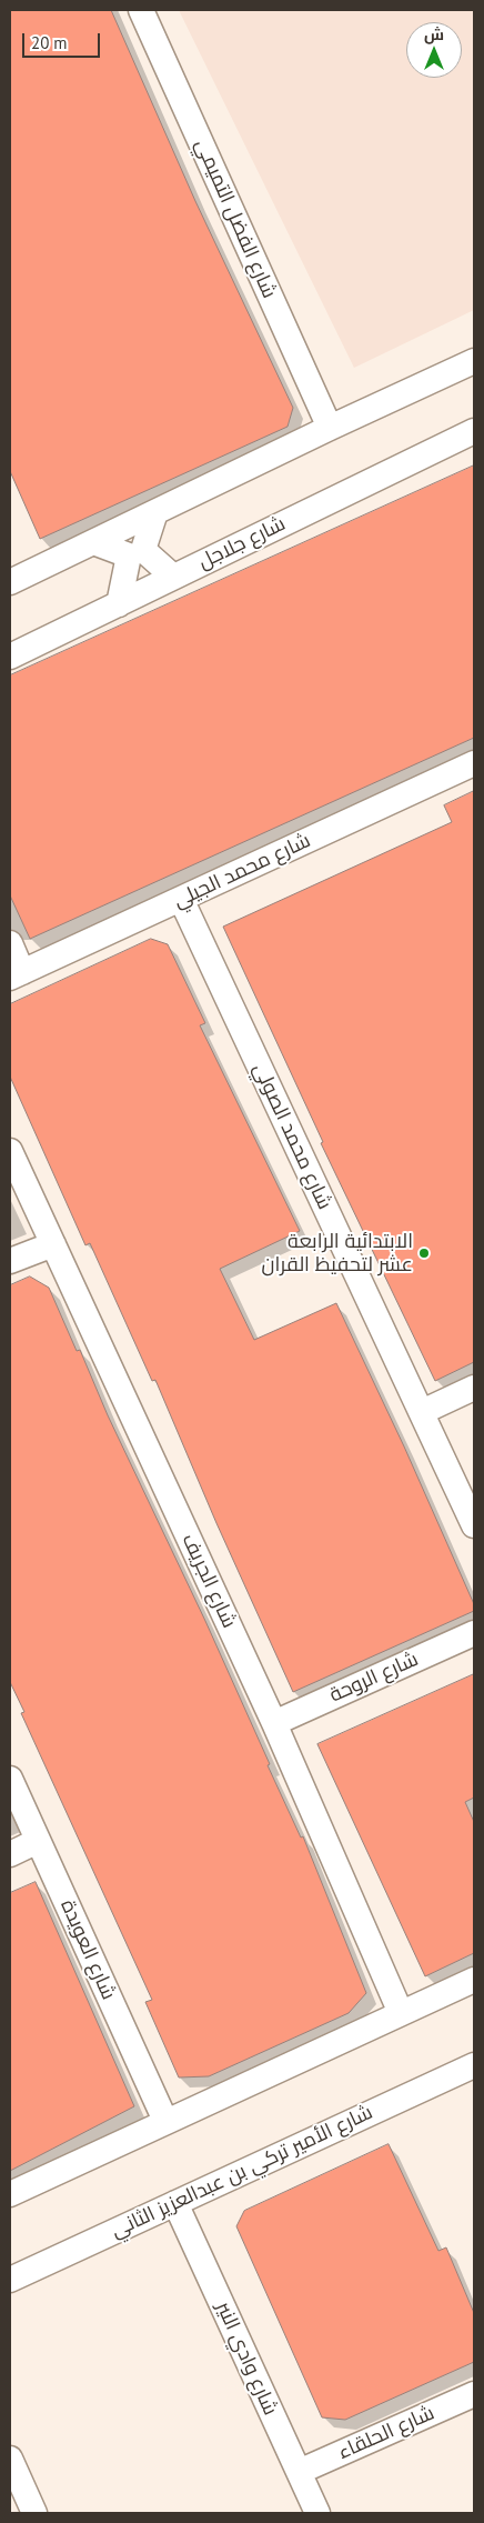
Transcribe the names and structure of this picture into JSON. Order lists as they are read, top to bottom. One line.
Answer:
{"streets":{"street":["شارع الفضل التميمي","شارع جلاجل","شارع محمد الجيلي","شارع محمد الصولي","شارع الجريف","شارع الروحة","شارع العويدة","شارع الأمير تركي بن عبدالعزيز الثاني","شارع وادي النير","شارع الحلقاء"]},"crossings":[["شارع محمد الجيلي","شارع محمد الصولي"],["شارع الجريف","شارع الروحة"],["شارع الأمير تركي بن عبدالعزيز الثاني","شارع وادي النير"],["شارع وادي النير","شارع الحلقاء"]],"places":["الابتدائية الرابعة عشر لتحفيظ القران"],"scale_bar":"20 m","north":"top"}
